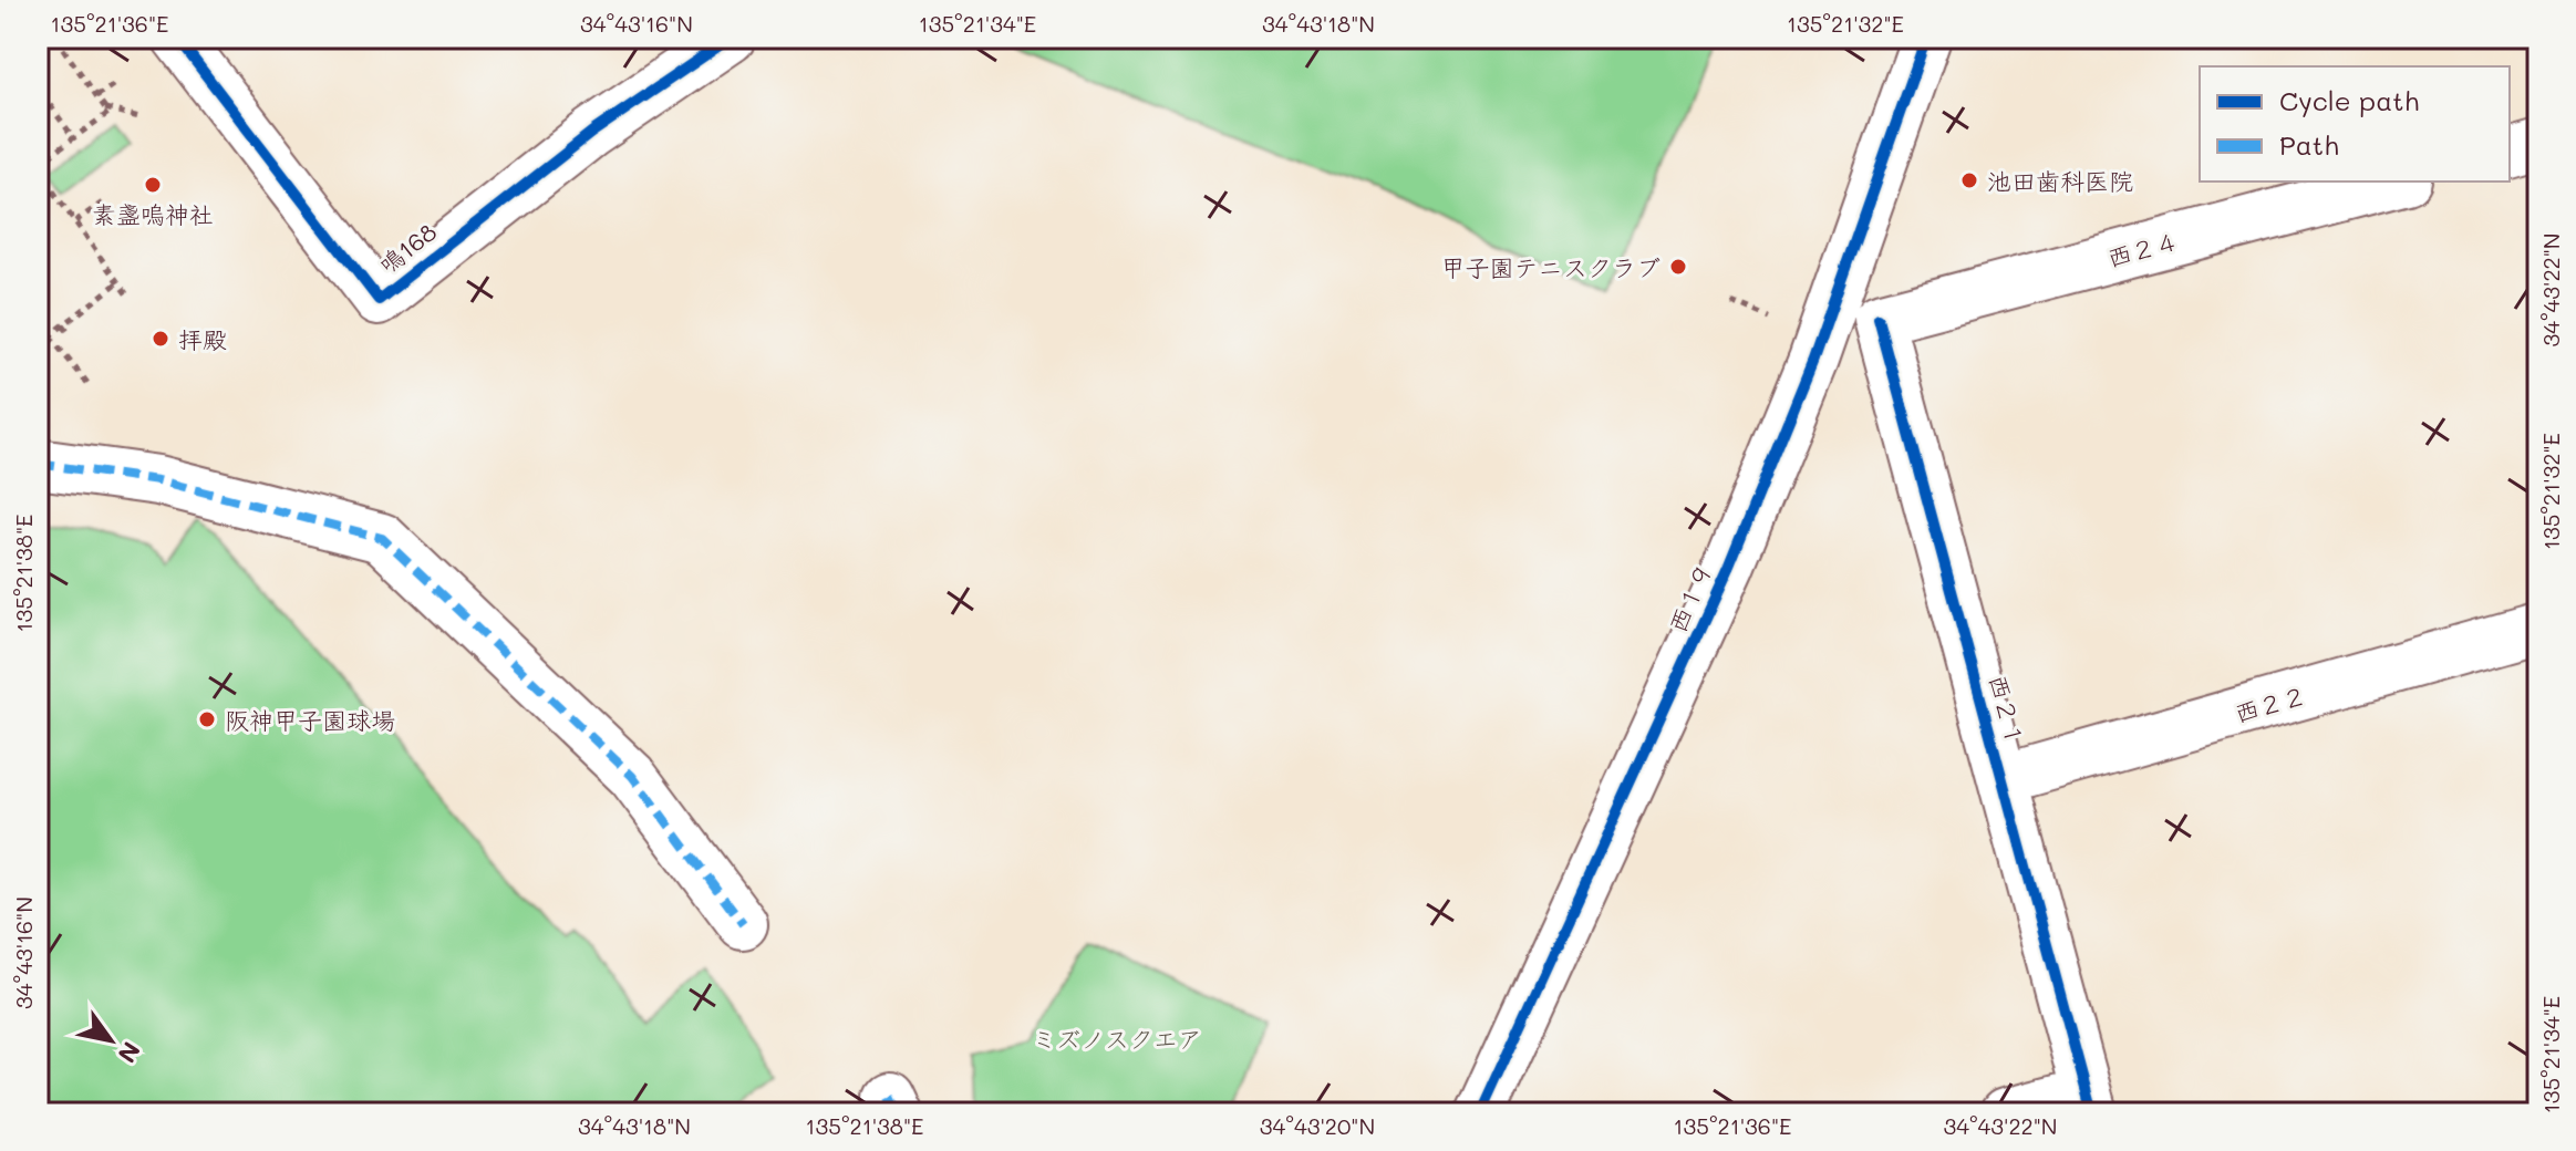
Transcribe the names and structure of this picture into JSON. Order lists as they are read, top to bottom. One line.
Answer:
{"streets":{"street":["鳴168","西２４","西１９","西２２","西２１"]},"crossings":[["西２４","西２１"],["西２２","西２１"]],"parks":["ミズノスクエア"],"places":["池田歯科医院","素盞嗚神社","甲子園テニスクラブ","拝殿","阪神甲子園球場"],"legend":["Cycle path","Path"],"north":"bottom right","coordinates":["135°21'36\"E","34°43'16\"N","135°21'34\"E","34°43'18\"N","135°21'32\"E","34°43'22\"N","135°21'38\"E","34°43'20\"N"]}
